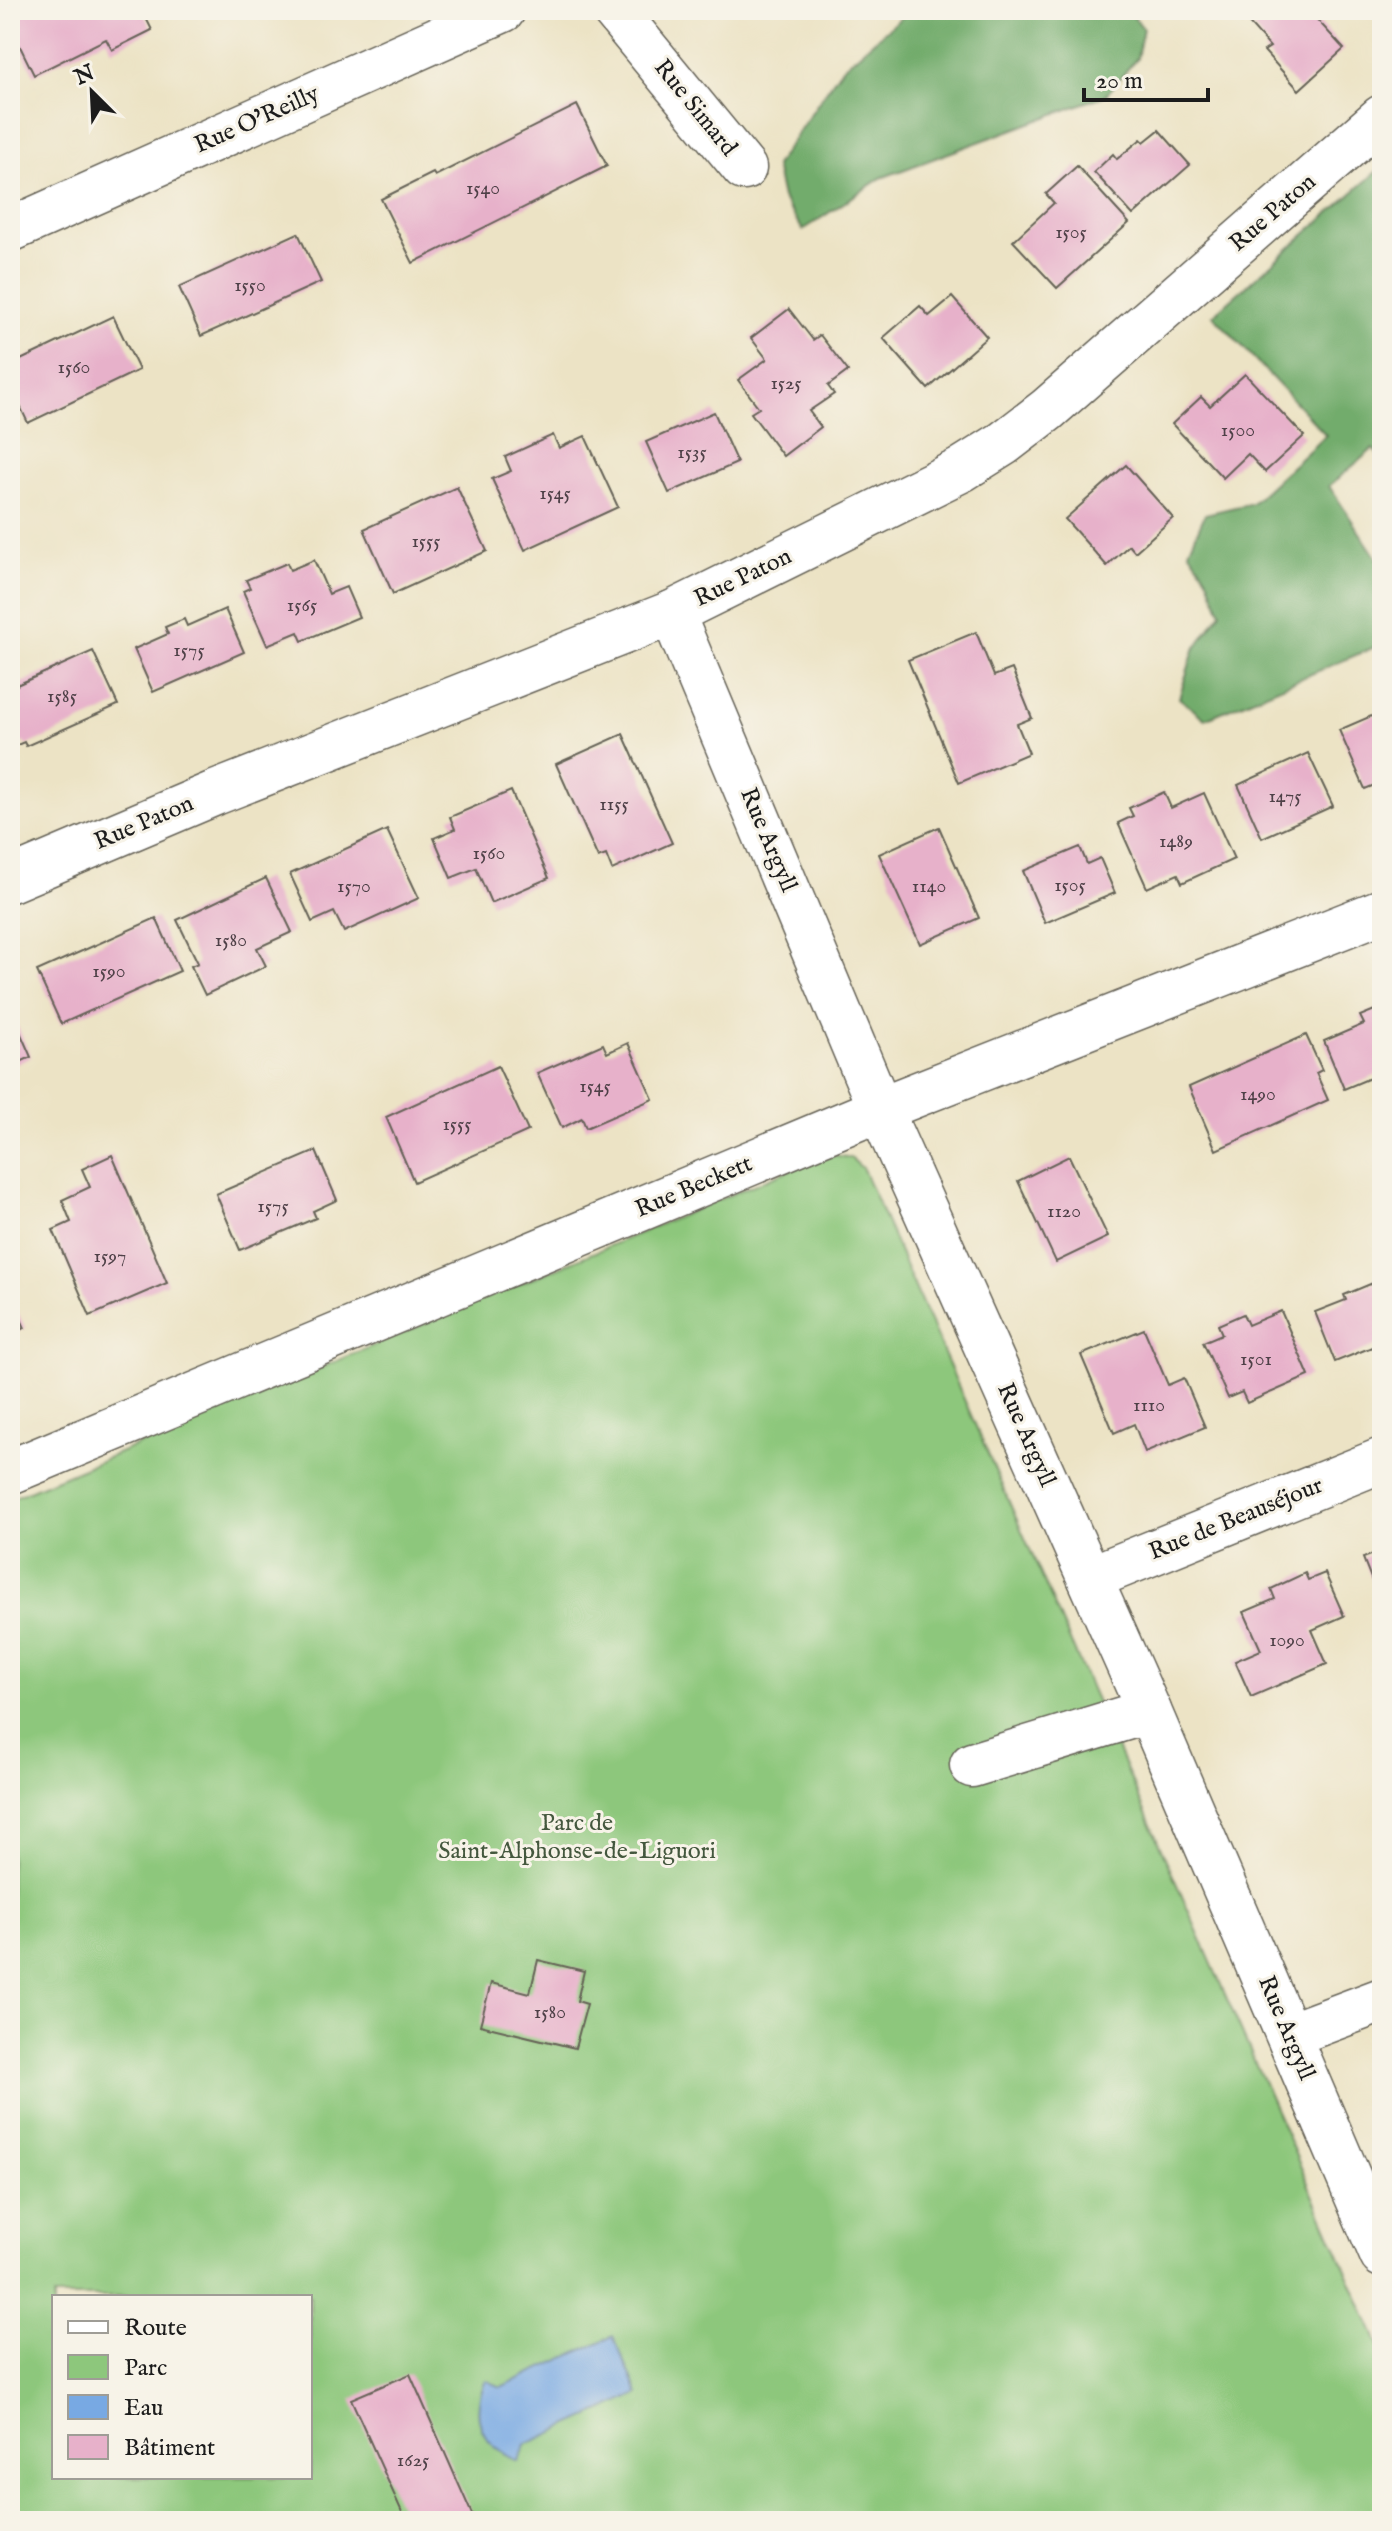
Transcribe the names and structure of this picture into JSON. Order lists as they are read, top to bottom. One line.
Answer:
{"streets":{"street":["Rue Simard","Rue O'Reilly","Rue Paton","Rue Argyll","Rue Beckett","Rue de Beauséjour"]},"crossings":[["Rue Paton","Rue Argyll"],["Rue Argyll","Rue Beckett"],["Rue Argyll","Rue de Beauséjour"]],"parks":["Parc de Saint-Alphonse-de-Liguori"],"house_numbers":["1540","1505","1550","1560","1525","1500","1535","1545","1555","1565","1575","1585","1475","1155","1489","1560","1505","1570","1140","1580","1590","1545","1490","1555","1575","1120","1597","1501","1110","1090","1580","1625"],"legend":["Route","Parc","Eau","Bâtiment"],"scale_bar":"20 m","north":"top left"}
